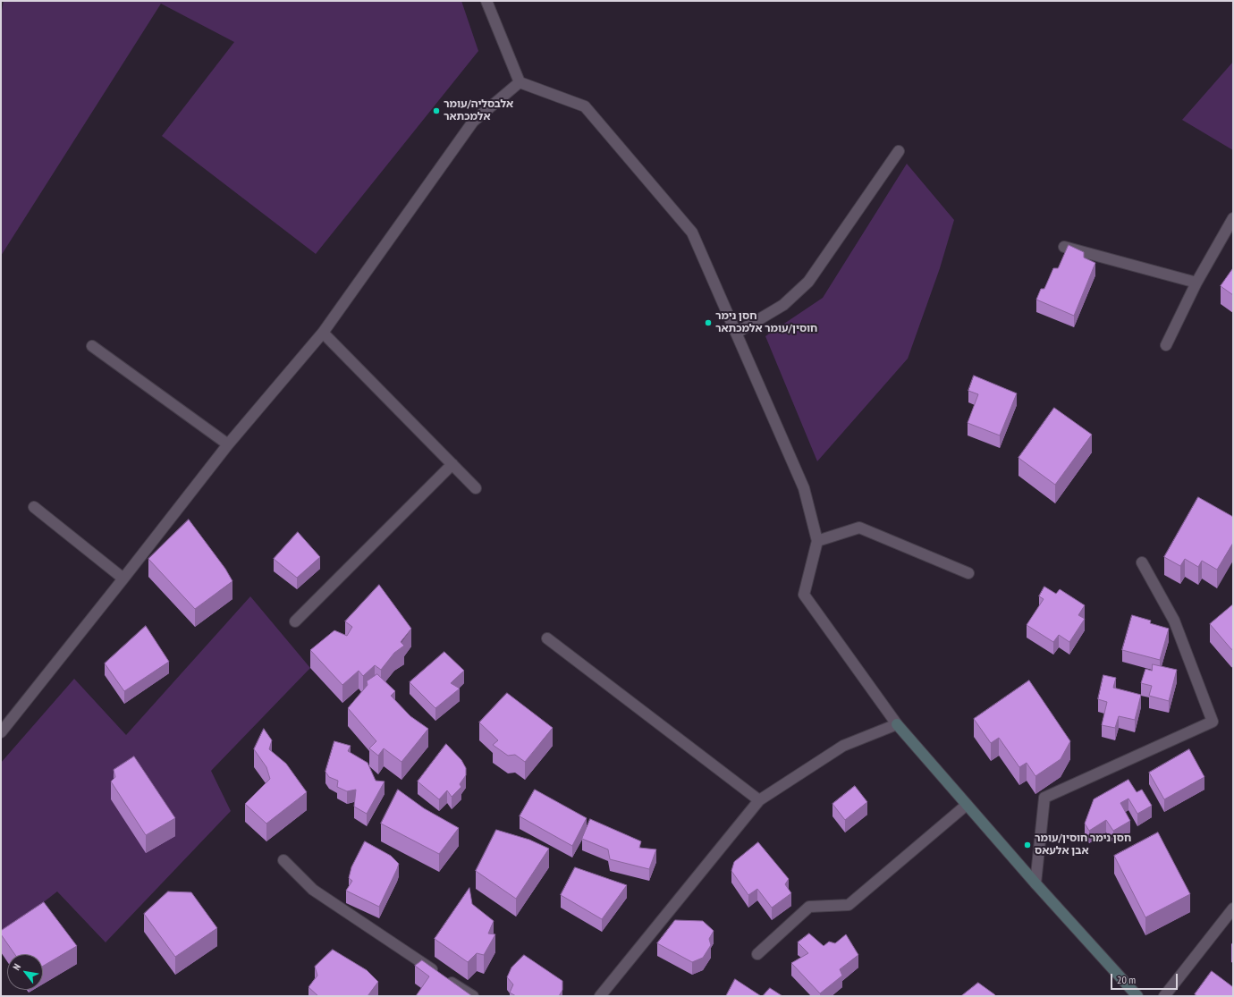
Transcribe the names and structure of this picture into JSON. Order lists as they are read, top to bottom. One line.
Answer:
{"places":["אלבסליה/עומר אלמכתאר","חסן נימר חוסין/עומר אלמכתאר","חסן נימר חוסין/עומר אבן אלעאס"],"scale_bar":"20 m","north":"top left"}
